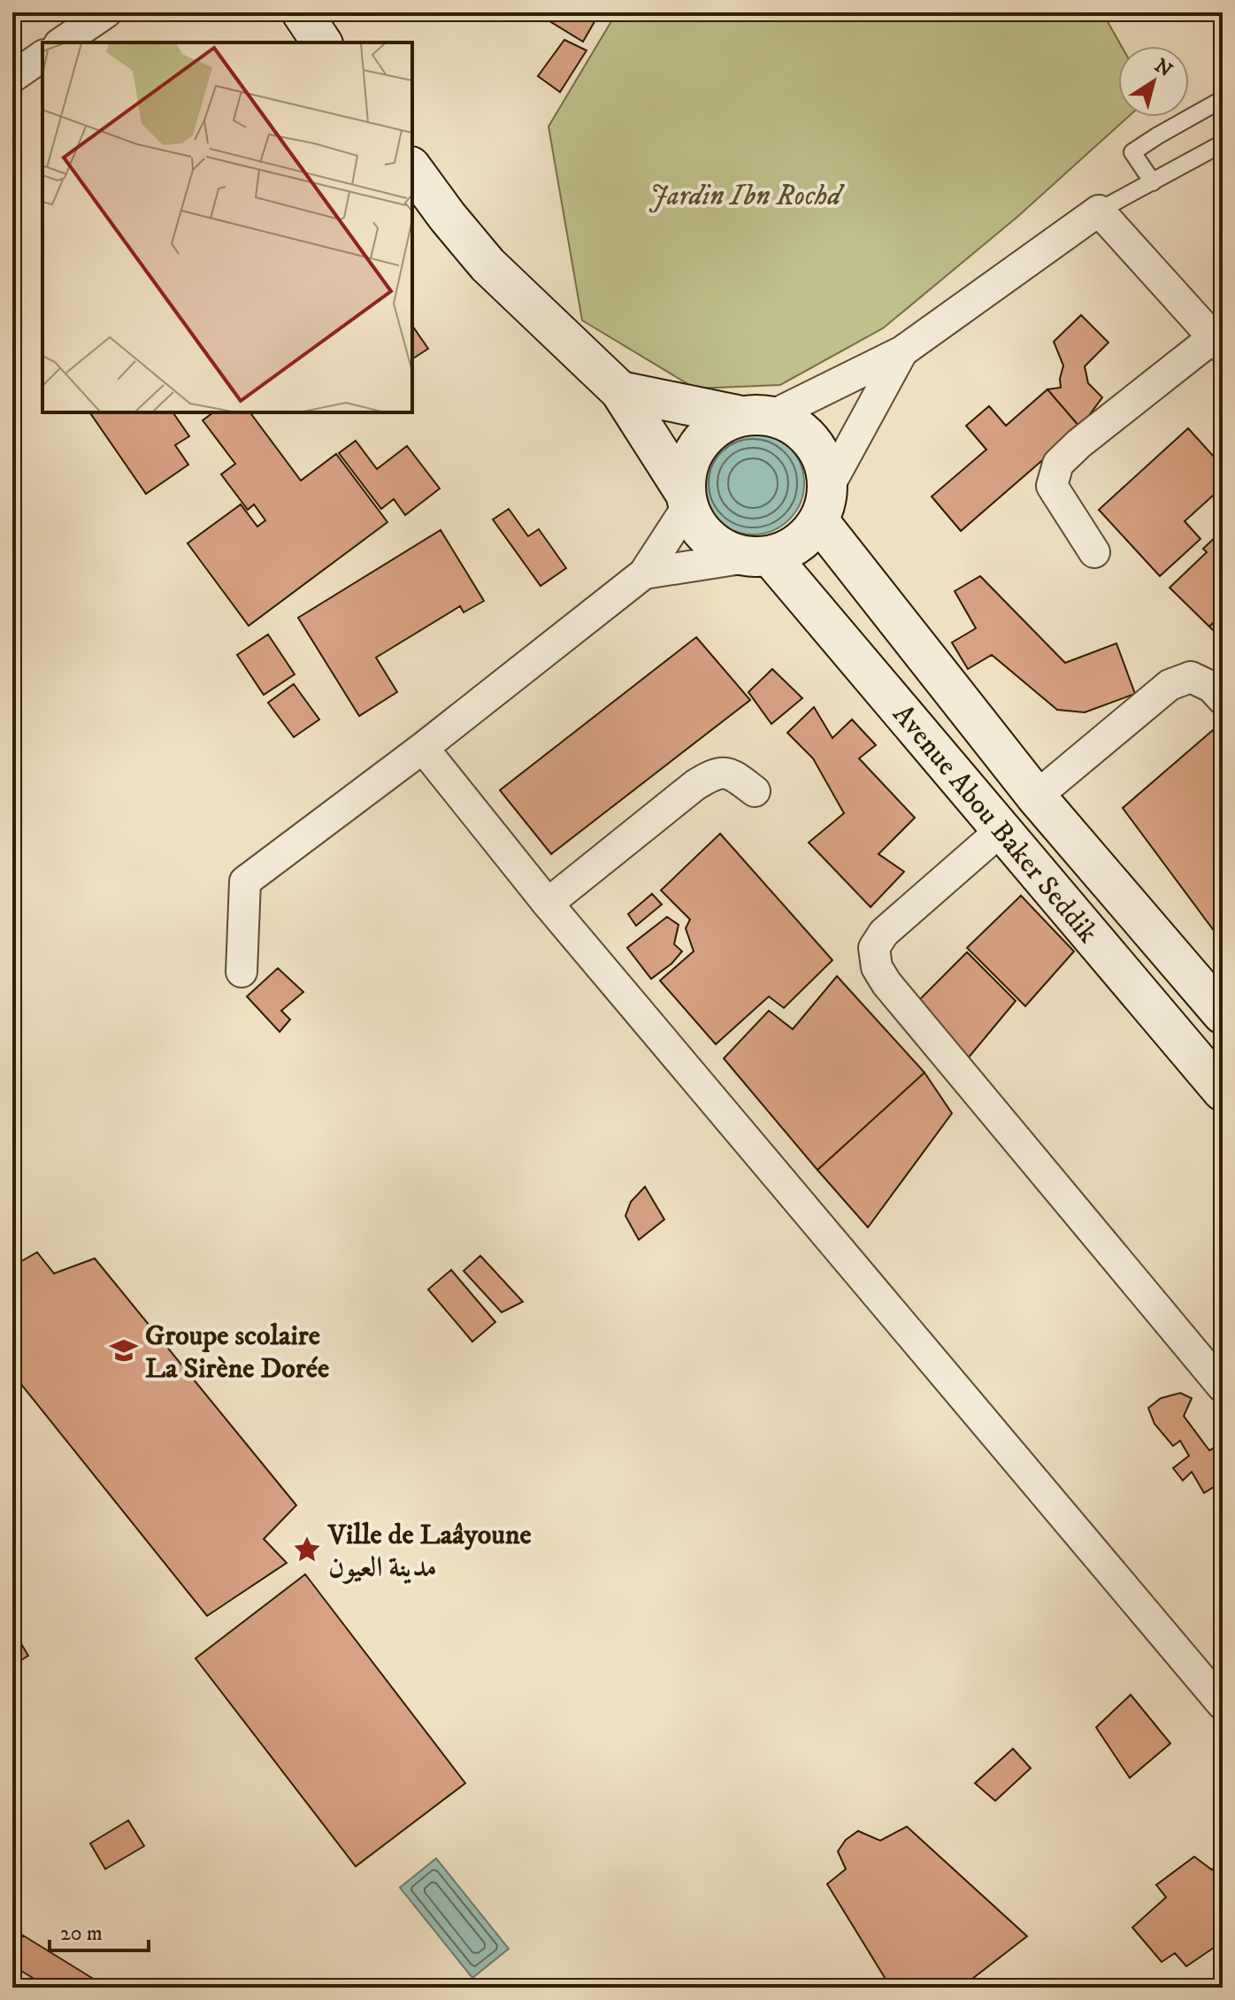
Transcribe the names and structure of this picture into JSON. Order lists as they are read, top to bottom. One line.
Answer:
{"streets":{"main road":["Avenue Abou Baker Seddik"]},"parks":["Jardin Ibn Rochd"],"places":{"school or university":["Groupe scolaire La Sirène Dorée"],"place":["Ville de Laâyoune مدينة العيون"]},"scale_bar":"20 m","north":"top right"}
